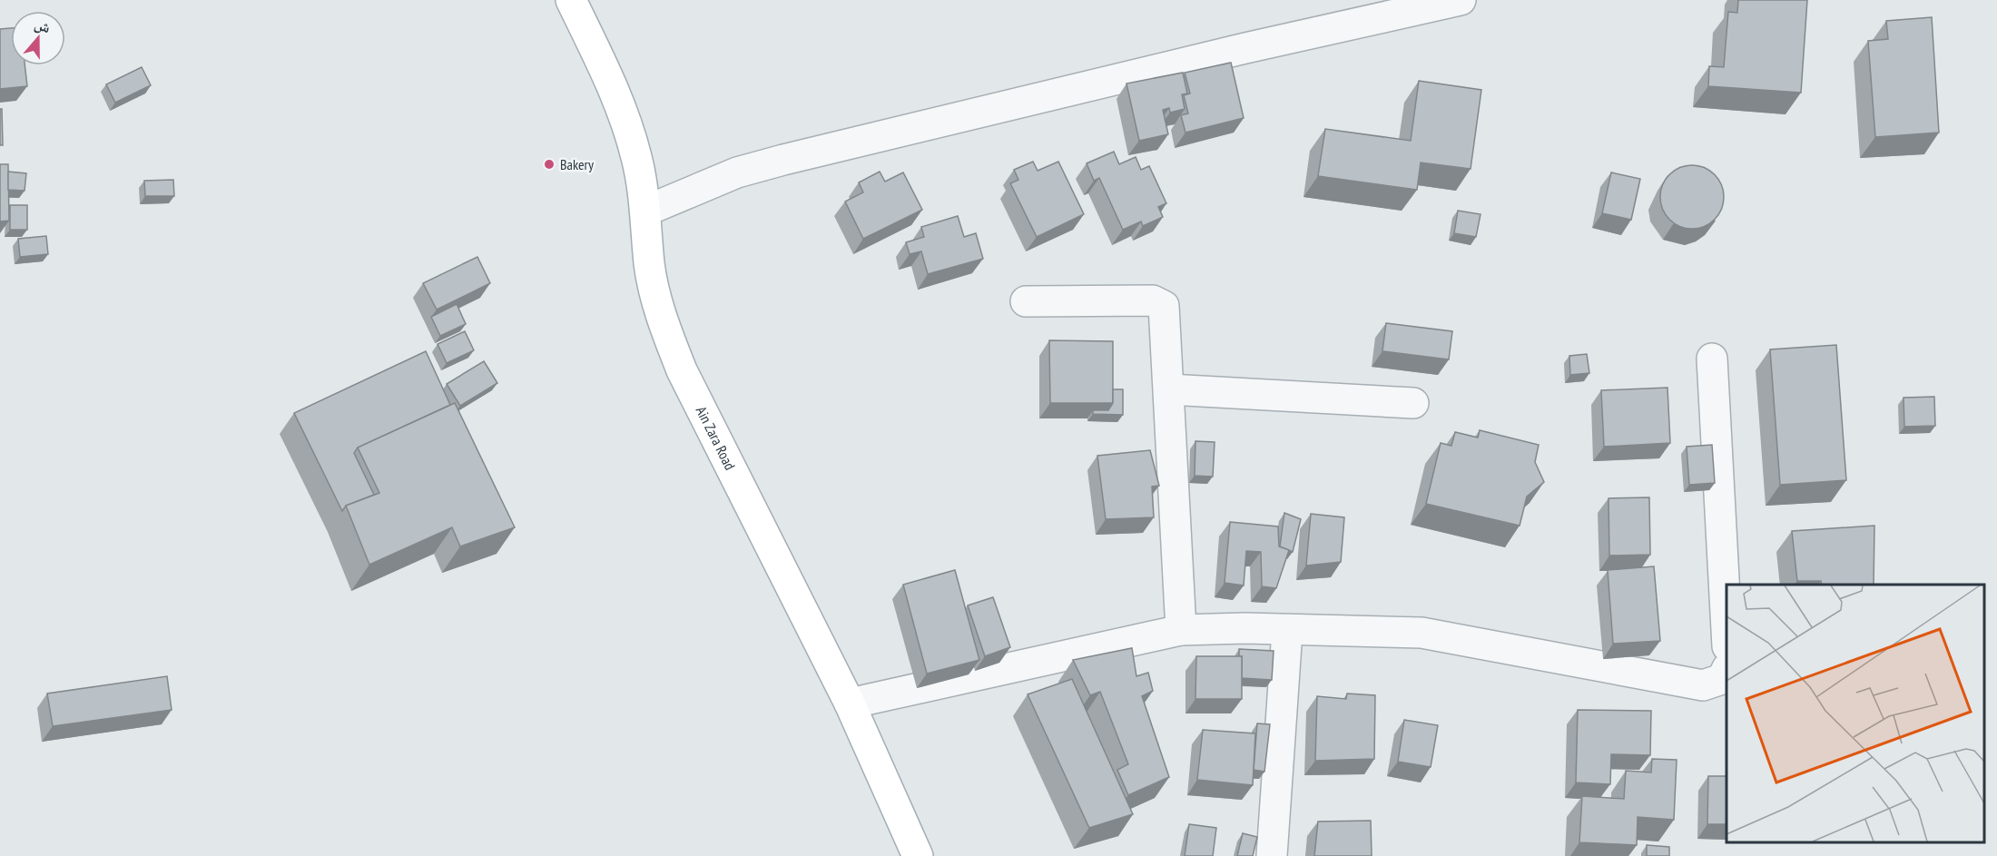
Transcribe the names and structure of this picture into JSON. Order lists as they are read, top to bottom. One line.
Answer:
{"streets":{"main road":["Ain Zara Road"]},"places":["Bakery"],"north":"top"}
